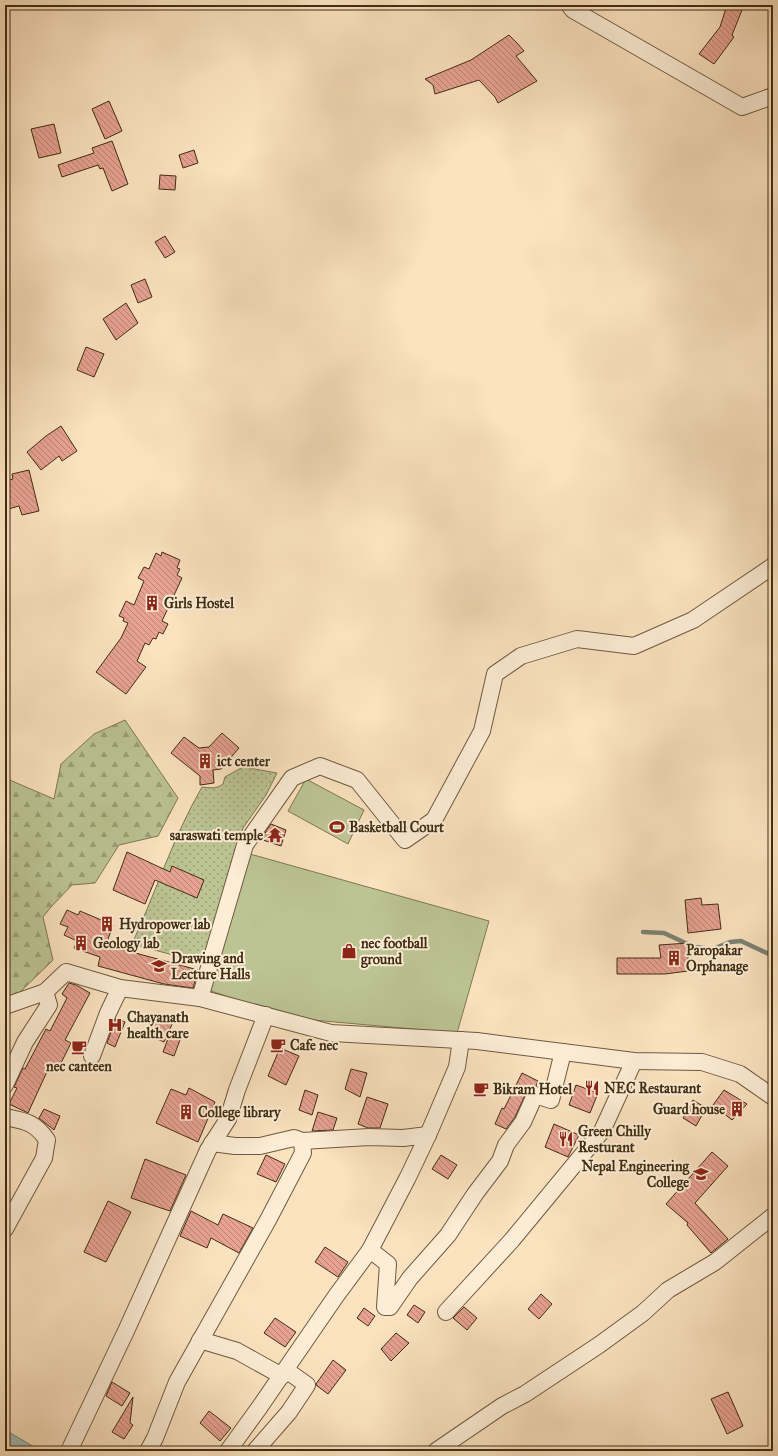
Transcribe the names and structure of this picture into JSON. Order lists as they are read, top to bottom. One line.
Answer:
{"places":{"building":["Girls Hostel","ict center","Hydropower lab","Geology lab","Paropakar Orphanage","Guard house","College library"],"sports":["Basketball Court"],"temple":["saraswati temple"],"shop":["nec football ground"],"school or university":["Drawing and Lecture Halls","Nepal Engineering College"],"hospital":["Chayanath health care"],"cafe":["Cafe nec","nec canteen","Bikram Hotel"],"restaurant":["NEC Restaurant","Green Chilly Resturant"]}}
